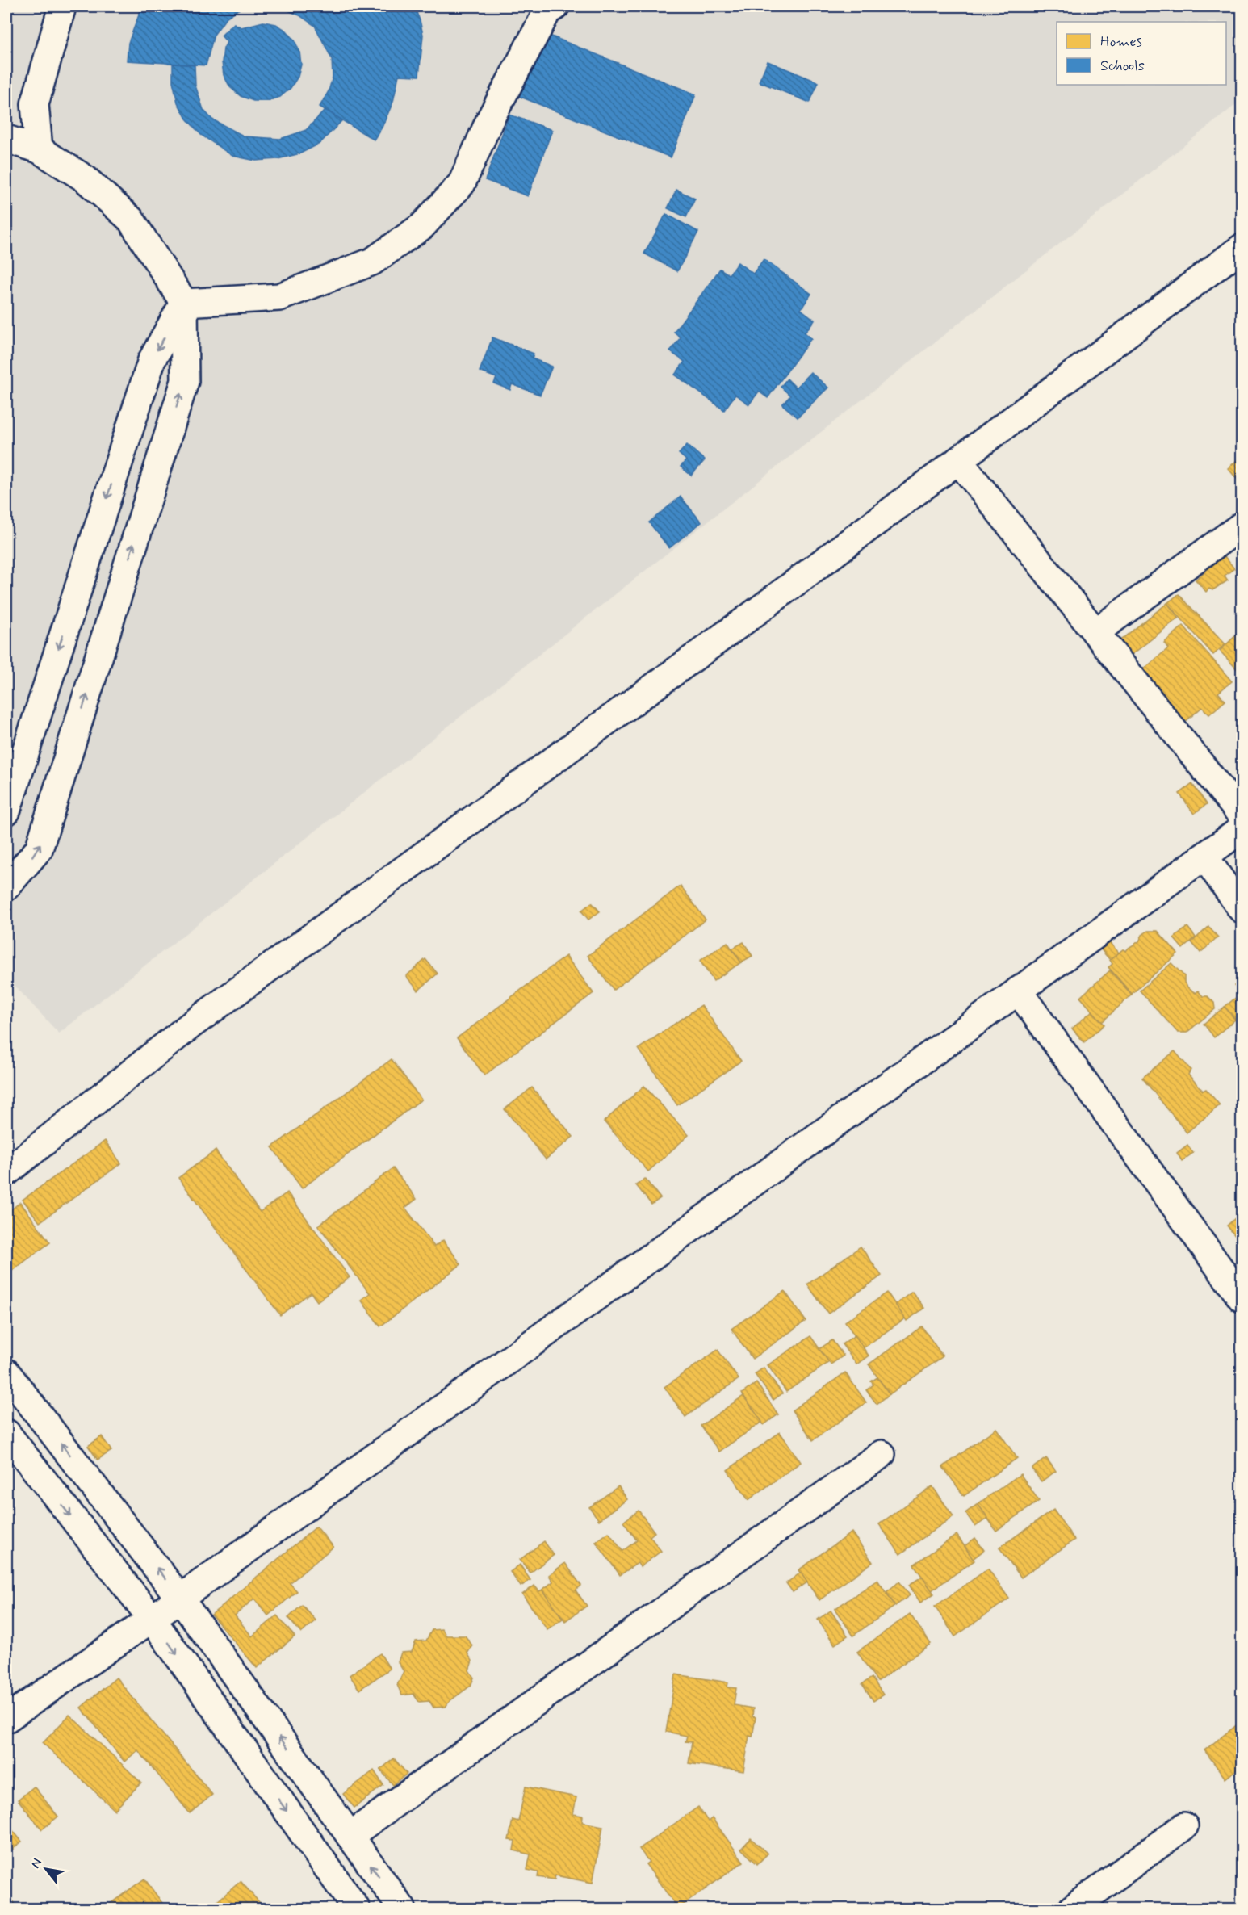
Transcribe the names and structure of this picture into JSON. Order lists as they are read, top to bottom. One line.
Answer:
{"legend":["Homes","Schools"],"north":"top left"}
